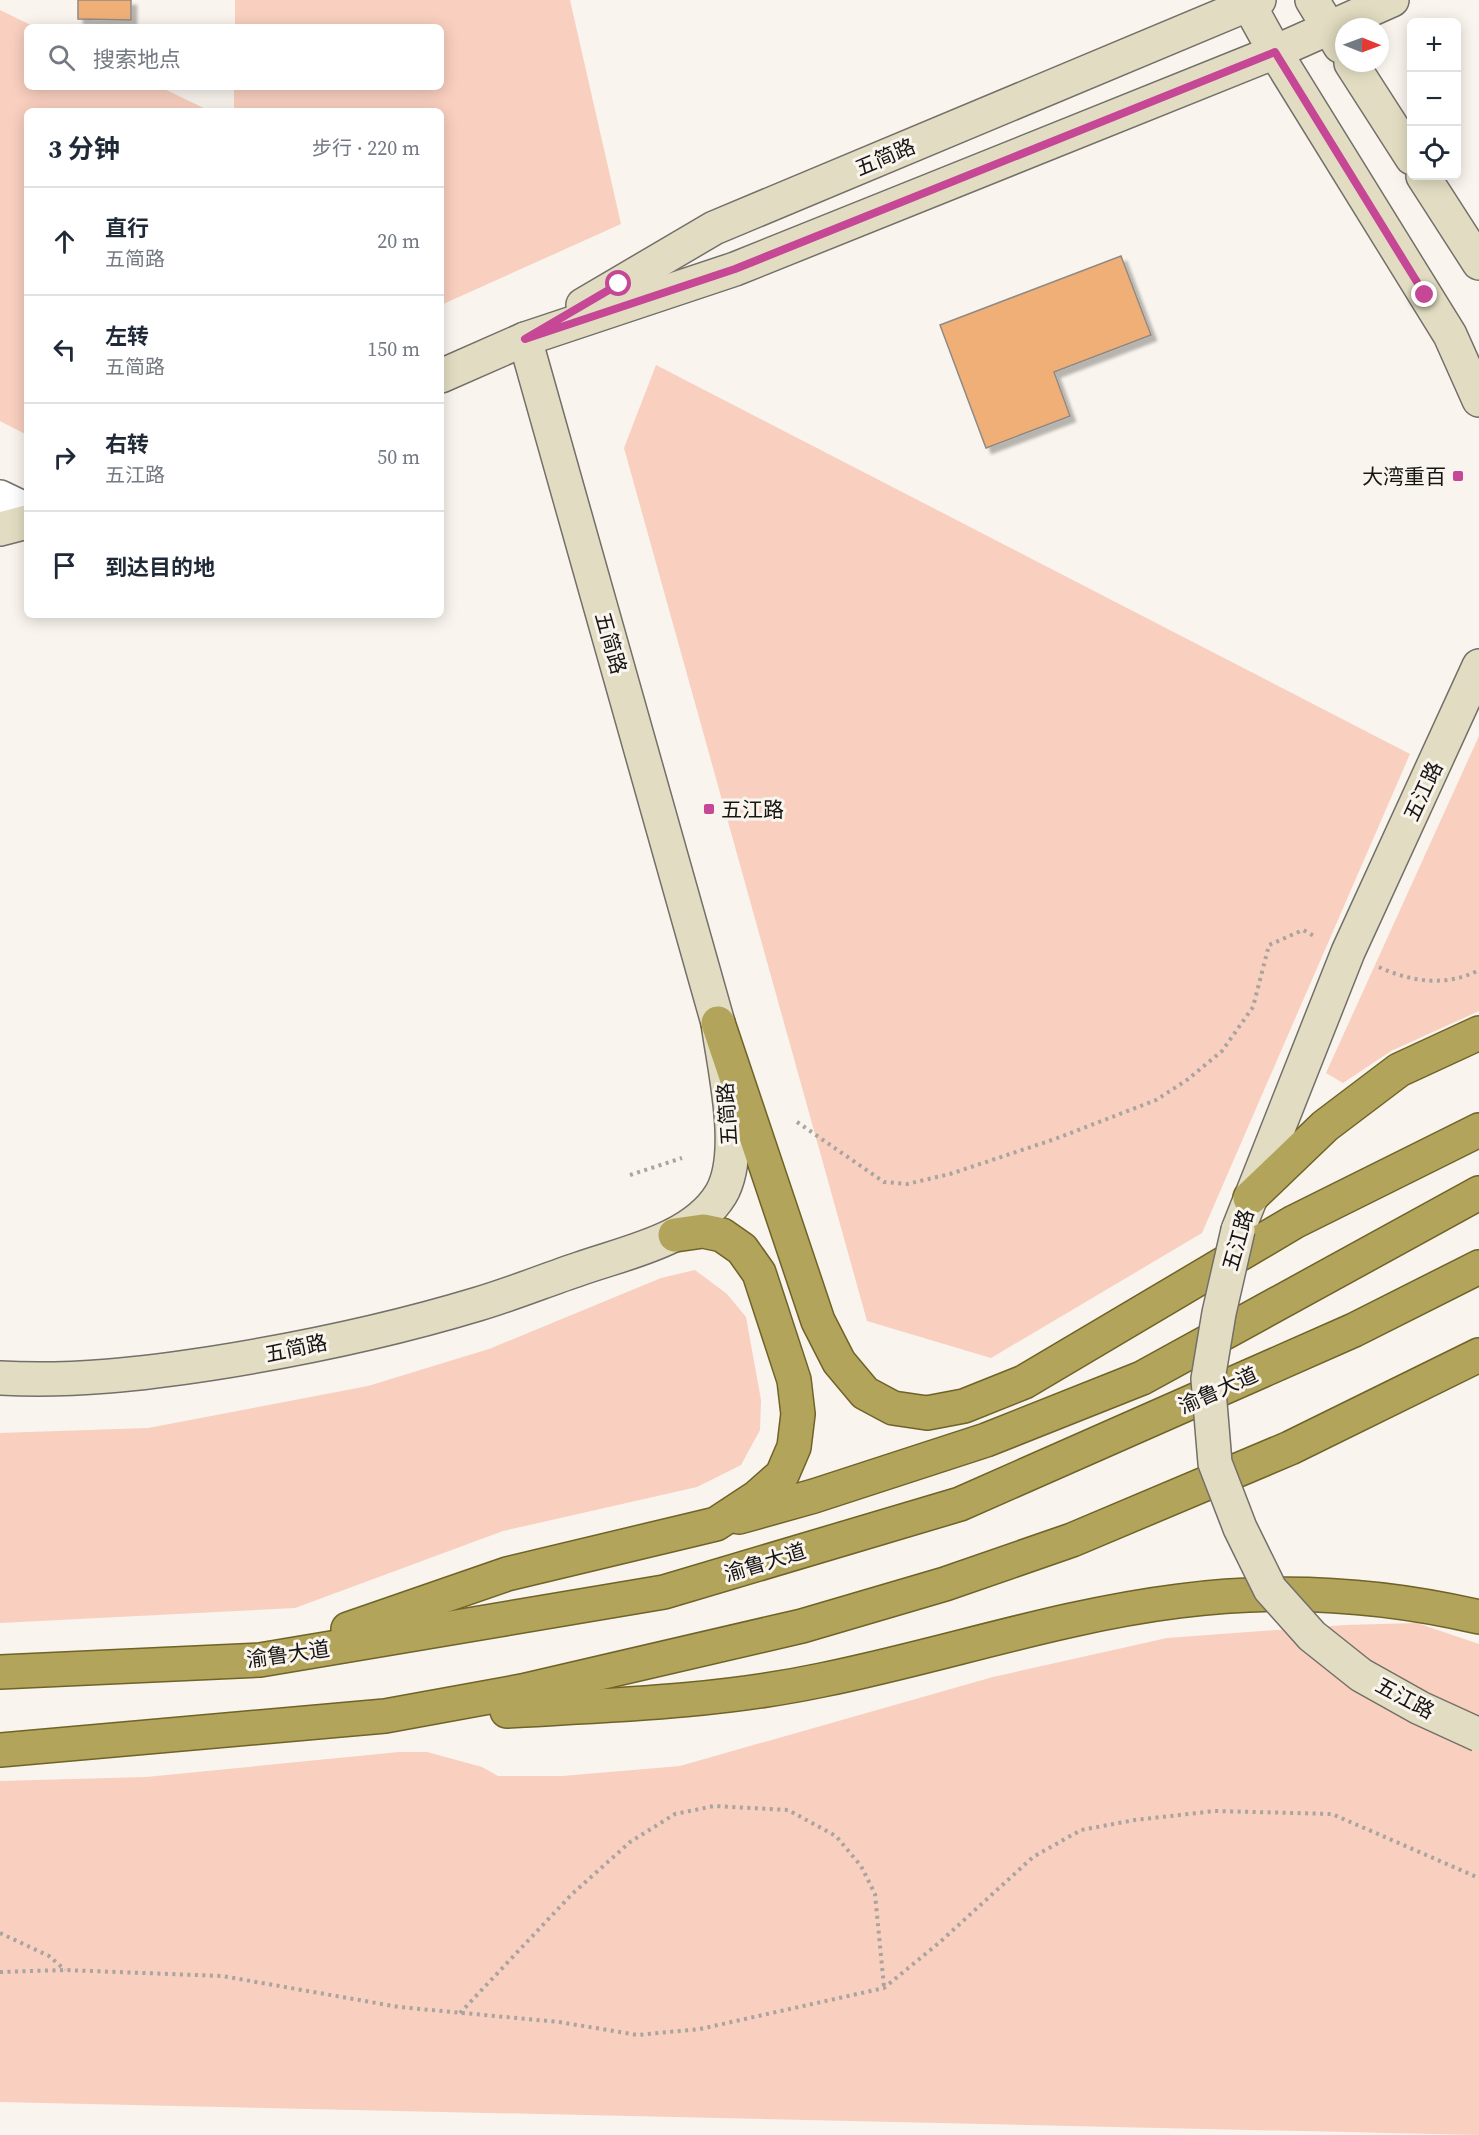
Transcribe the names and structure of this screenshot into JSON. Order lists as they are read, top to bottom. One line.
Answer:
{"streets":{"highway":["渝鲁大道"],"main road":["五简路","五江路"]},"places":{"transit":["大湾重百","五江路"]},"north":"right","page":{"map_buttons":["+","−"],"search":"搜索地点","heading":["3 分钟","步行 · 220 m"],"list":[["直行","五简路","20 m"],["左转","五简路","150 m"],["右转","五江路","50 m"],"到达目的地"]}}
